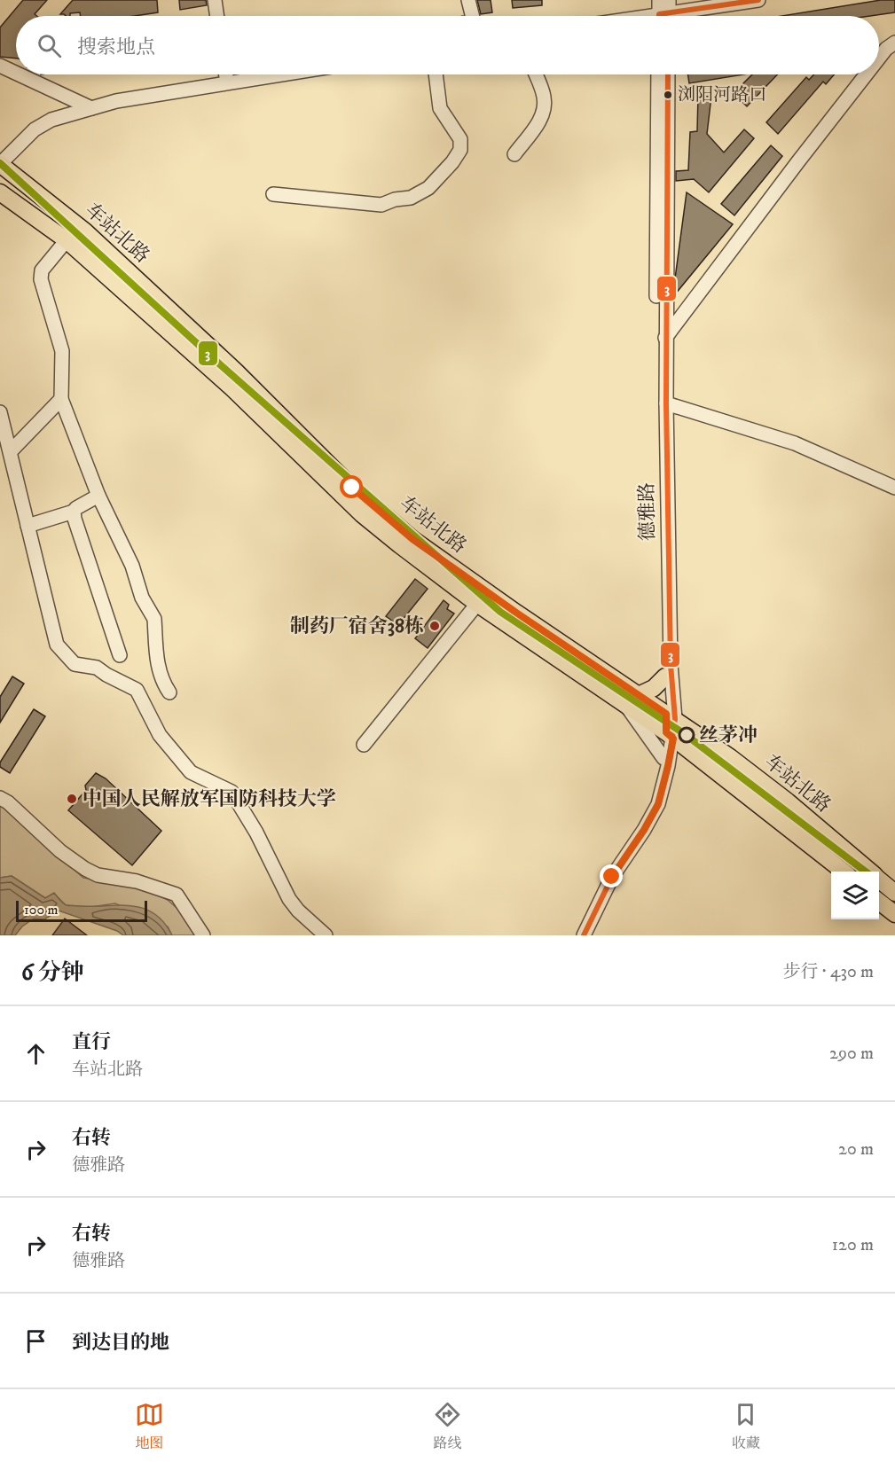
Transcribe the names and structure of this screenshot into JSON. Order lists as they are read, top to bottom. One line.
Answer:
{"streets":{"main road":["车站北路"],"street":["德雅路"]},"crossings":[["车站北路","德雅路"]],"places":["浏阳河路口","制药厂宿舍38栋","丝茅冲","中国人民解放军国防科技大学"],"lines":["transit line 3"],"scale_bar":"100 m","page":{"search":"搜索地点","scale":"100 m","heading":["6 分钟","步行 · 430 m"],"list":[["直行","车站北路","290 m"],["右转","德雅路","20 m"],["右转","德雅路","120 m"],"到达目的地"],"nav":["地图","路线","收藏"]}}
